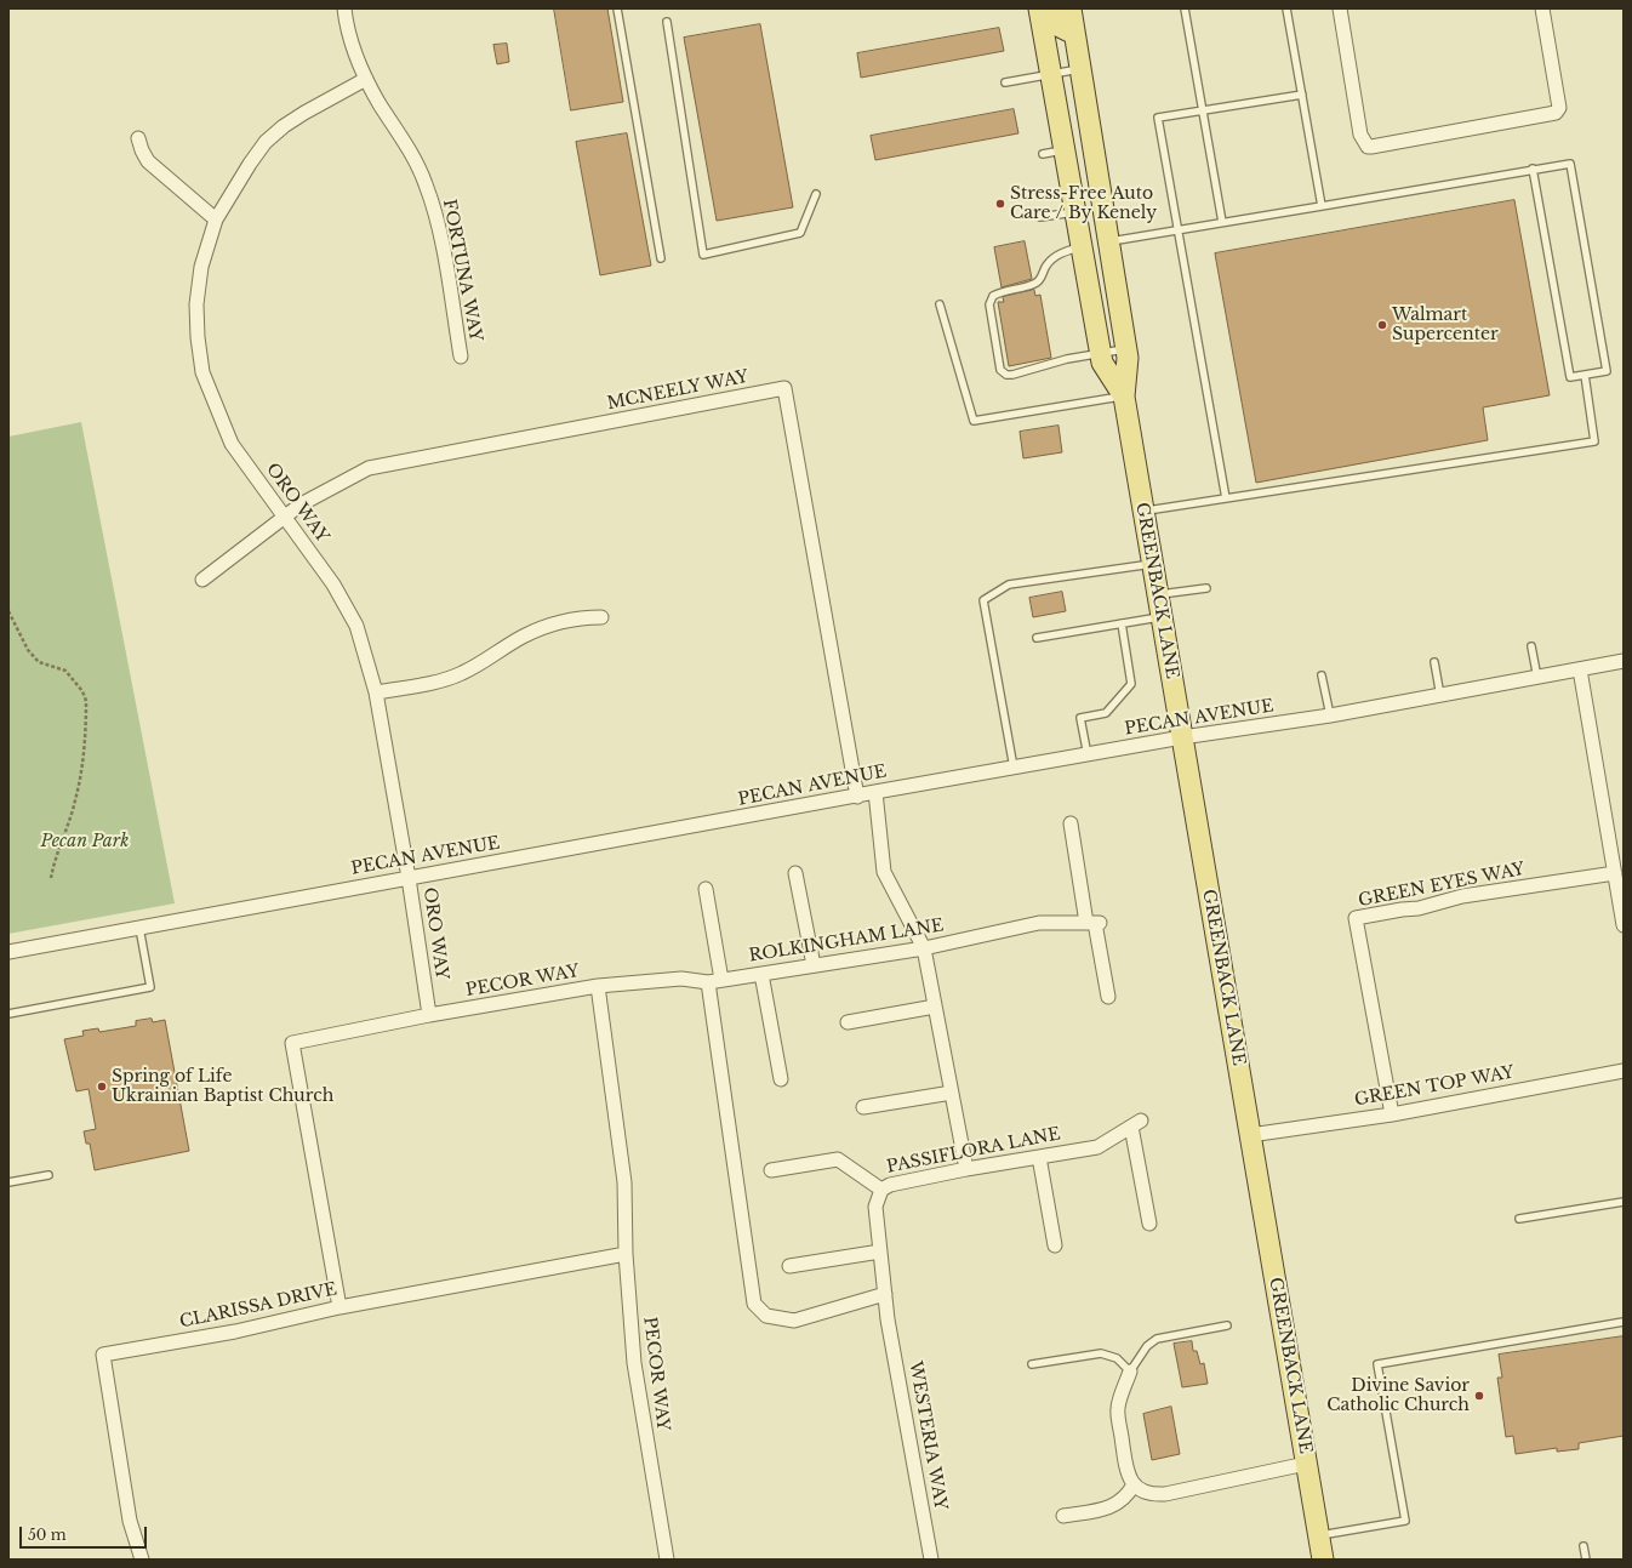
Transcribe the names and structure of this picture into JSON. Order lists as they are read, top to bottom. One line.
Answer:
{"streets":{"main road":["GREENBACK LANE"],"street":["FORTUNA WAY","MCNEELY WAY","ORO WAY","PECAN AVENUE","GREEN EYES WAY","ROLKINGHAM LANE","PECOR WAY","GREEN TOP WAY","PASSIFLORA LANE","CLARISSA DRIVE","WESTERIA WAY"]},"crossings":[["FORTUNA WAY","ORO WAY"],["MCNEELY WAY","ORO WAY"],["MCNEELY WAY","PECAN AVENUE"],["ORO WAY","PECAN AVENUE"],["ORO WAY","PECOR WAY"],["GREENBACK LANE","PECAN AVENUE"],["GREENBACK LANE","GREEN TOP WAY"],["GREEN EYES WAY","GREEN TOP WAY"],["ROLKINGHAM LANE","PECOR WAY"],["PECOR WAY","CLARISSA DRIVE"],["PASSIFLORA LANE","WESTERIA WAY"]],"parks":["Pecan Park"],"places":["Stress-Free Auto Care / By Kenely","Walmart Supercenter","Spring of Life Ukrainian Baptist Church","Divine Savior Catholic Church"],"scale_bar":"50 m"}
